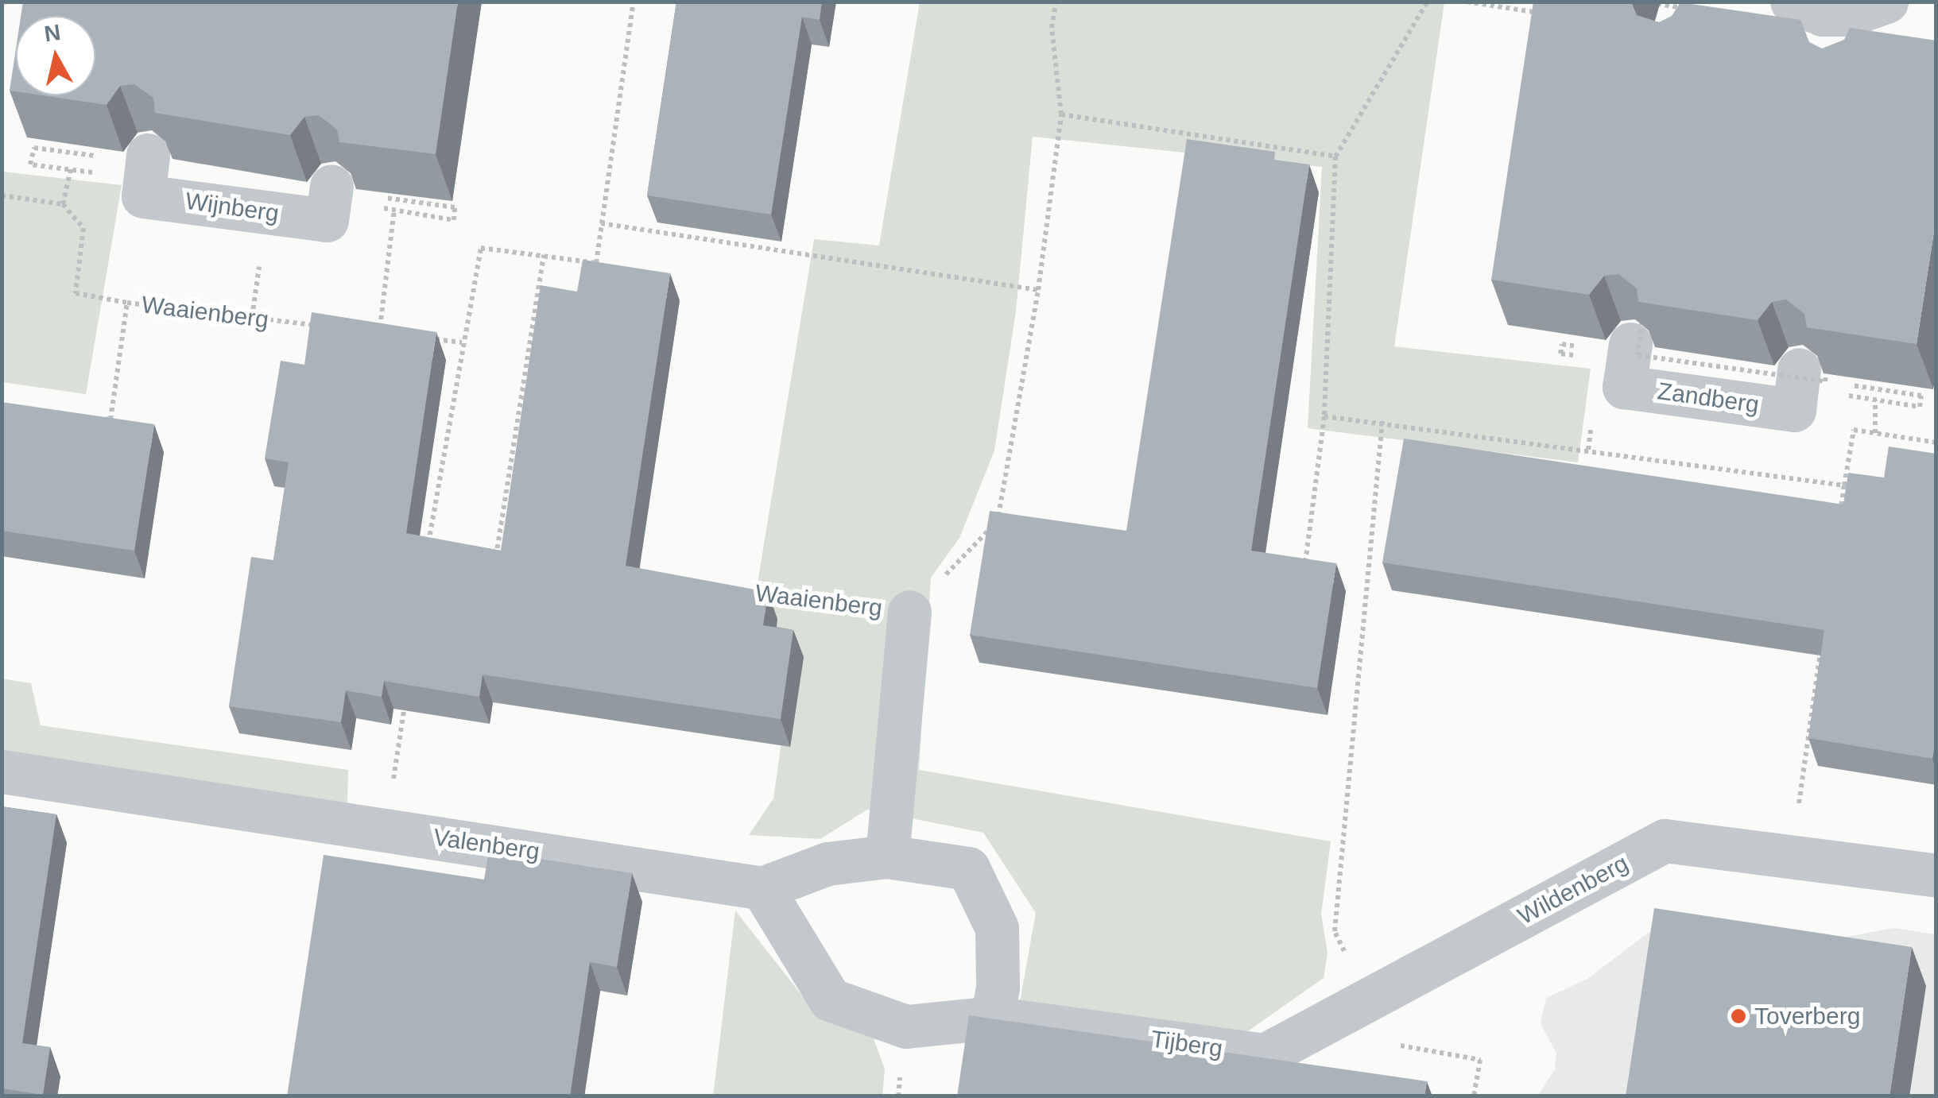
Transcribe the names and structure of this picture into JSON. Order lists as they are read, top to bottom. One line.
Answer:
{"streets":{"street":["Wijnberg","Waaienberg","Zandberg","Valenberg","Wildenberg","Tijberg"]},"crossings":[["Valenberg","Tijberg"],["Wildenberg","Tijberg"]],"places":["Toverberg"],"north":"top"}
